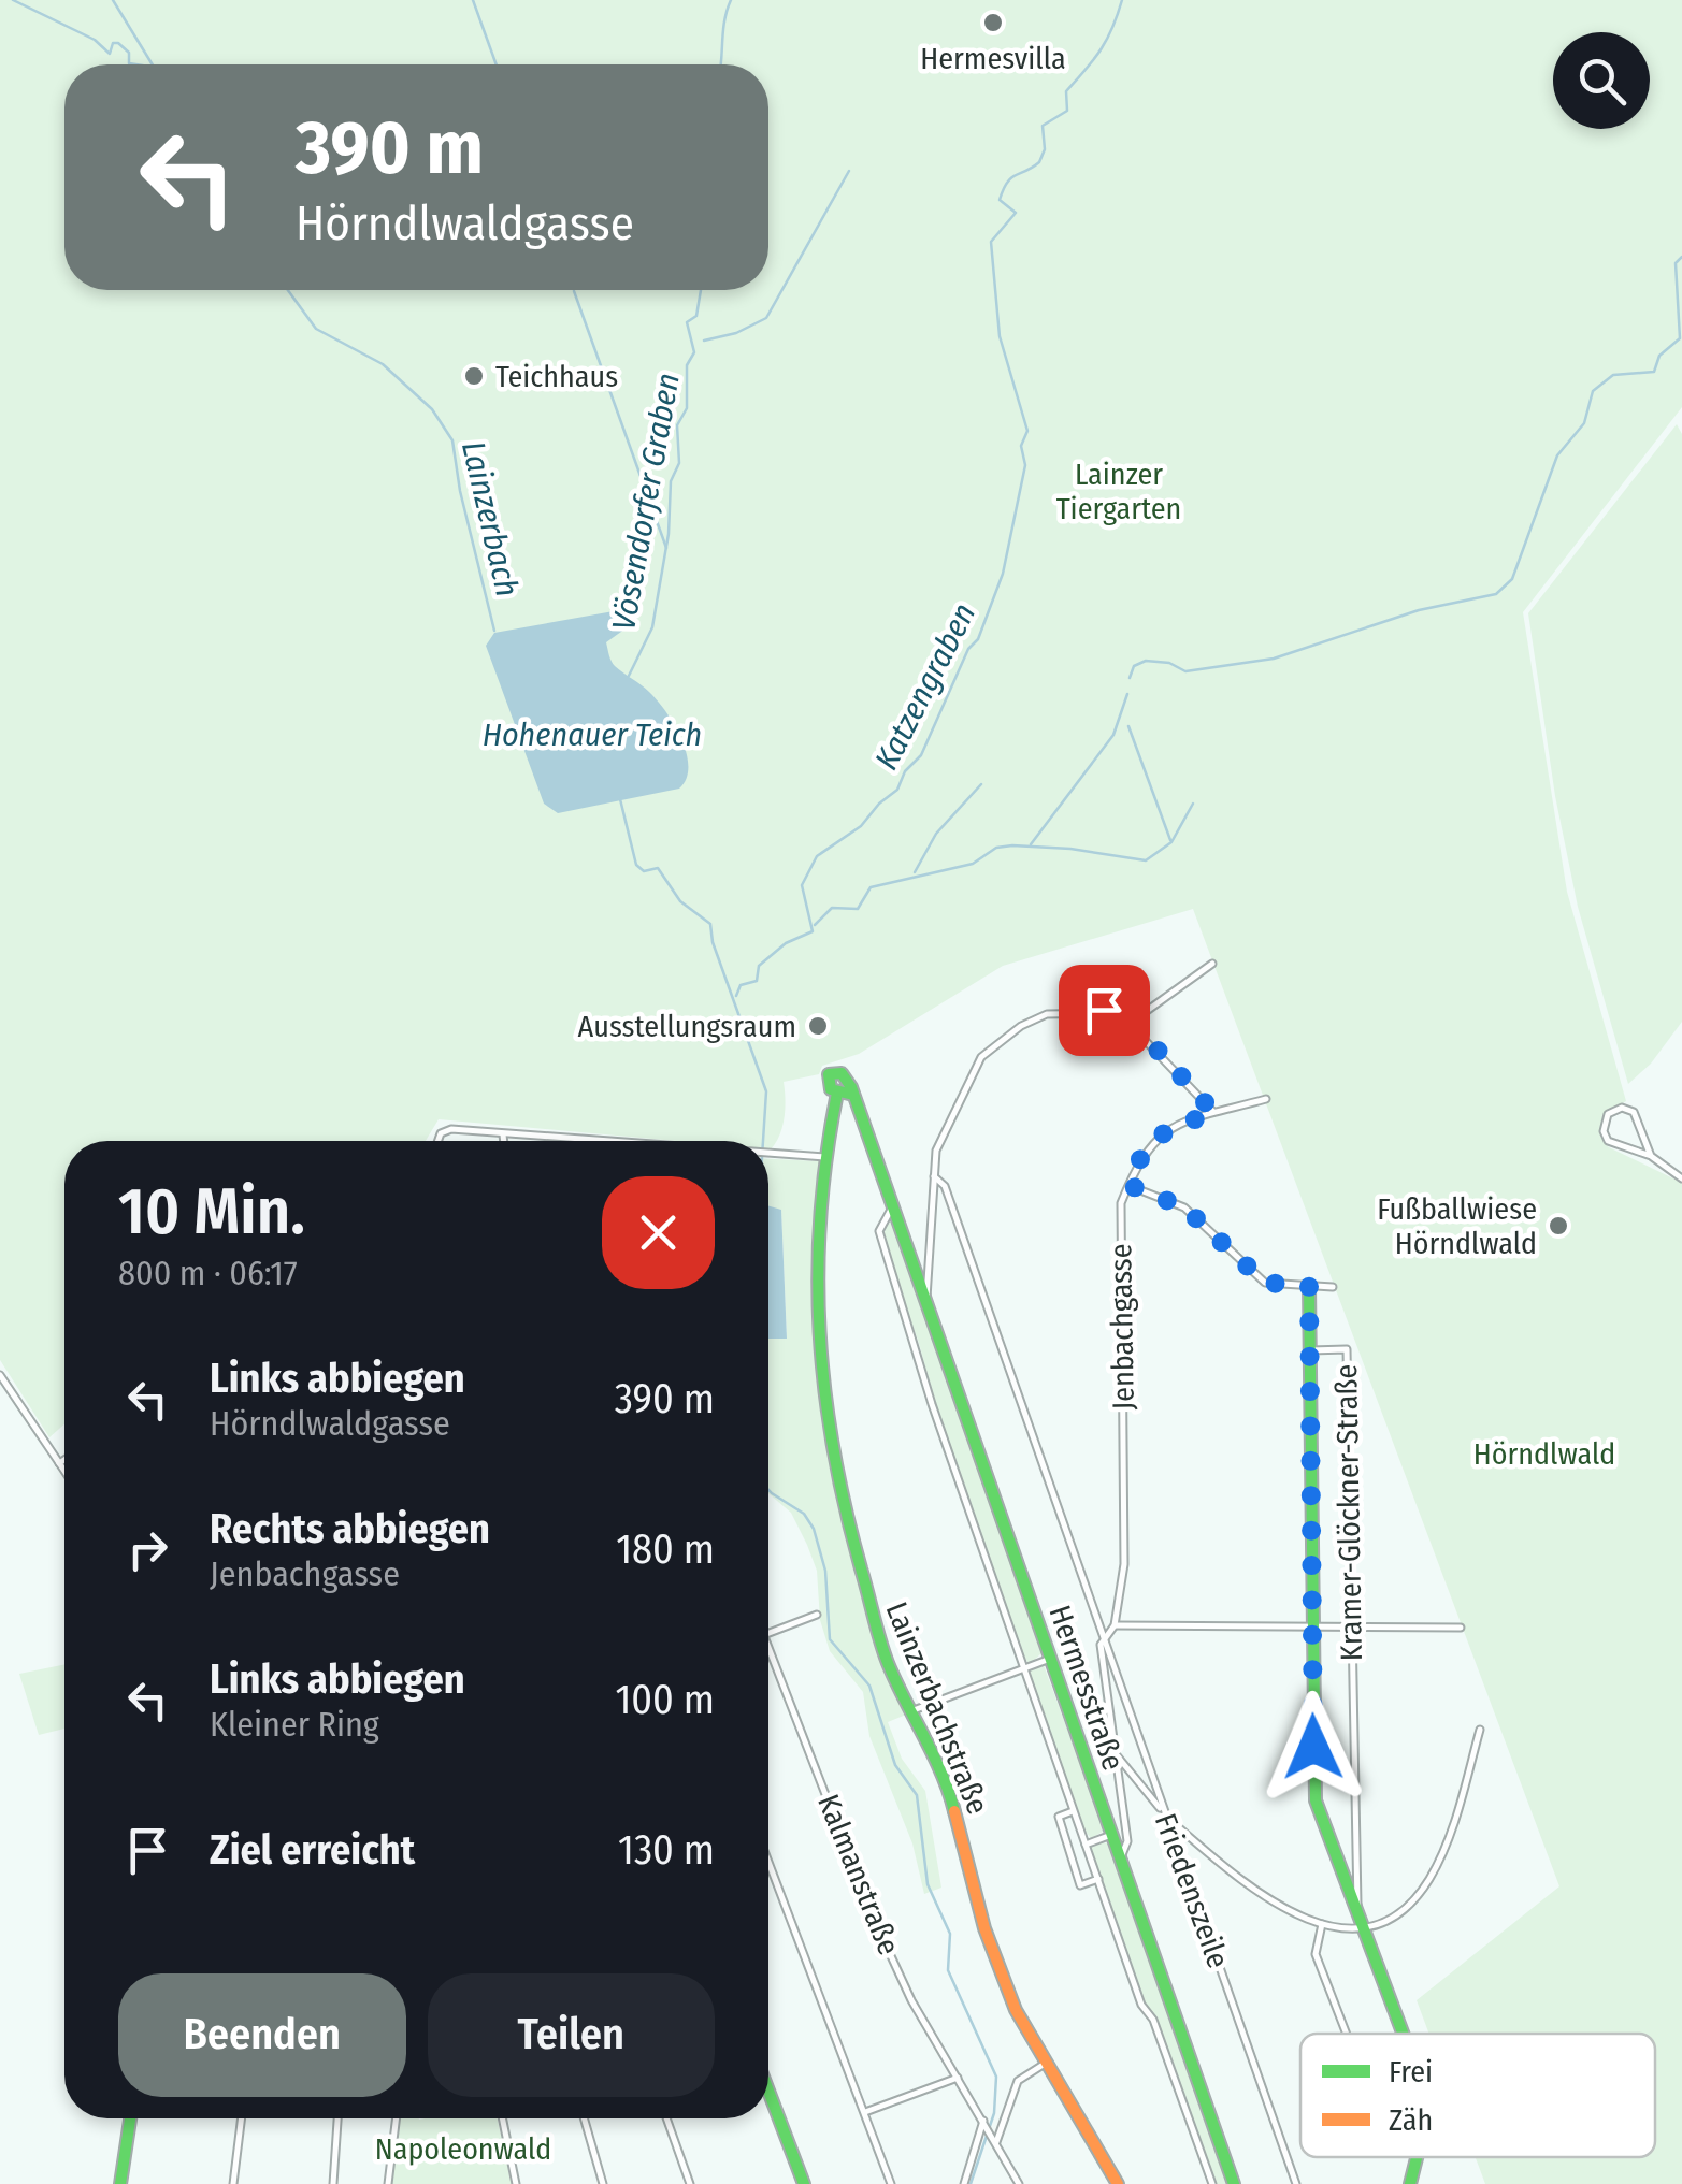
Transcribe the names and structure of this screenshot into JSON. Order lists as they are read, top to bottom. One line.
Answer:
{"streets":{"street":["Jenbachgasse","Kramer-Glöckner-Straße","Hermesstraße","Lainzerbachstraße","Kalmanstraße","Friedenszeile"]},"crossings":[["Jenbachgasse","Friedenszeile"]],"water":["Vösendorfer Graben","Lainzerbach","Katzengraben","Hohenauer Teich"],"parks":["Lainzer Tiergarten","Hörndlwald","Napoleonwald"],"places":["Hermesvilla","Teichhaus","Ausstellungsraum","Fußballwiese Hörndlwald"],"legend":["Frei","Zäh"],"page":{"turn":["390 m","Hörndlwaldgasse"],"heading":["10 Min.","800 m · 06:17"],"list":[{"name":"Links abbiegen","note":"Hörndlwaldgasse","value":"390 m"},{"name":"Rechts abbiegen","note":"Jenbachgasse","value":"180 m"},{"name":"Links abbiegen","note":"Kleiner Ring","value":"100 m"},{"name":"Ziel erreicht","value":"130 m"}],"buttons":["Beenden","Teilen"]}}
